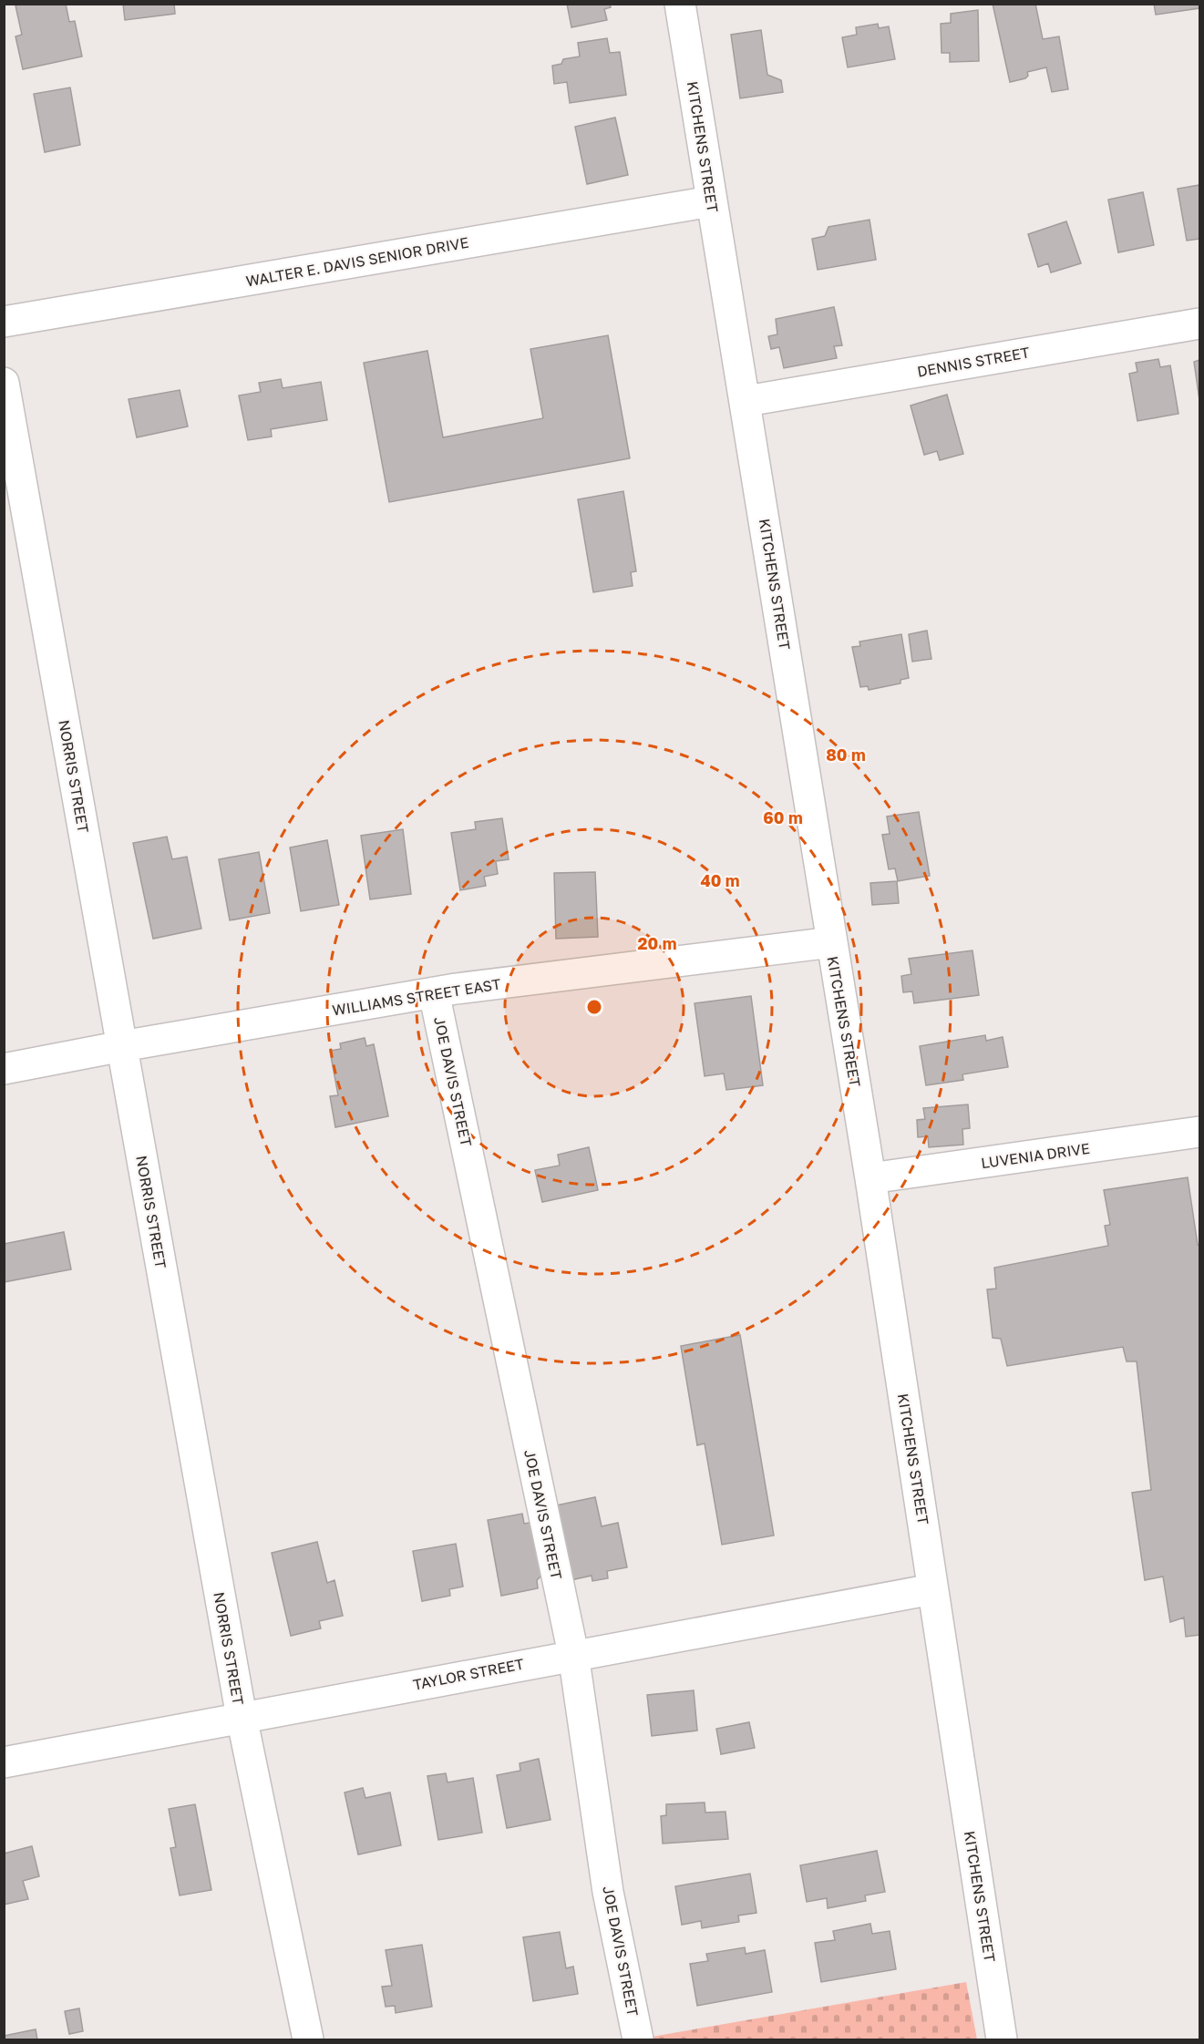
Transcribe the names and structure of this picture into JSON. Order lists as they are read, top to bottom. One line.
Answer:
{"streets":{"street":["KITCHENS STREET","WALTER E. DAVIS SENIOR DRIVE","DENNIS STREET","NORRIS STREET","WILLIAMS STREET EAST","JOE DAVIS STREET","LUVENIA DRIVE","TAYLOR STREET"]},"crossings":[["KITCHENS STREET","WALTER E. DAVIS SENIOR DRIVE"],["KITCHENS STREET","DENNIS STREET"],["KITCHENS STREET","WILLIAMS STREET EAST"],["KITCHENS STREET","LUVENIA DRIVE"],["KITCHENS STREET","TAYLOR STREET"],["NORRIS STREET","WILLIAMS STREET EAST"],["NORRIS STREET","TAYLOR STREET"],["WILLIAMS STREET EAST","JOE DAVIS STREET"],["JOE DAVIS STREET","TAYLOR STREET"]],"rings":["80 m","60 m","40 m","20 m"]}
